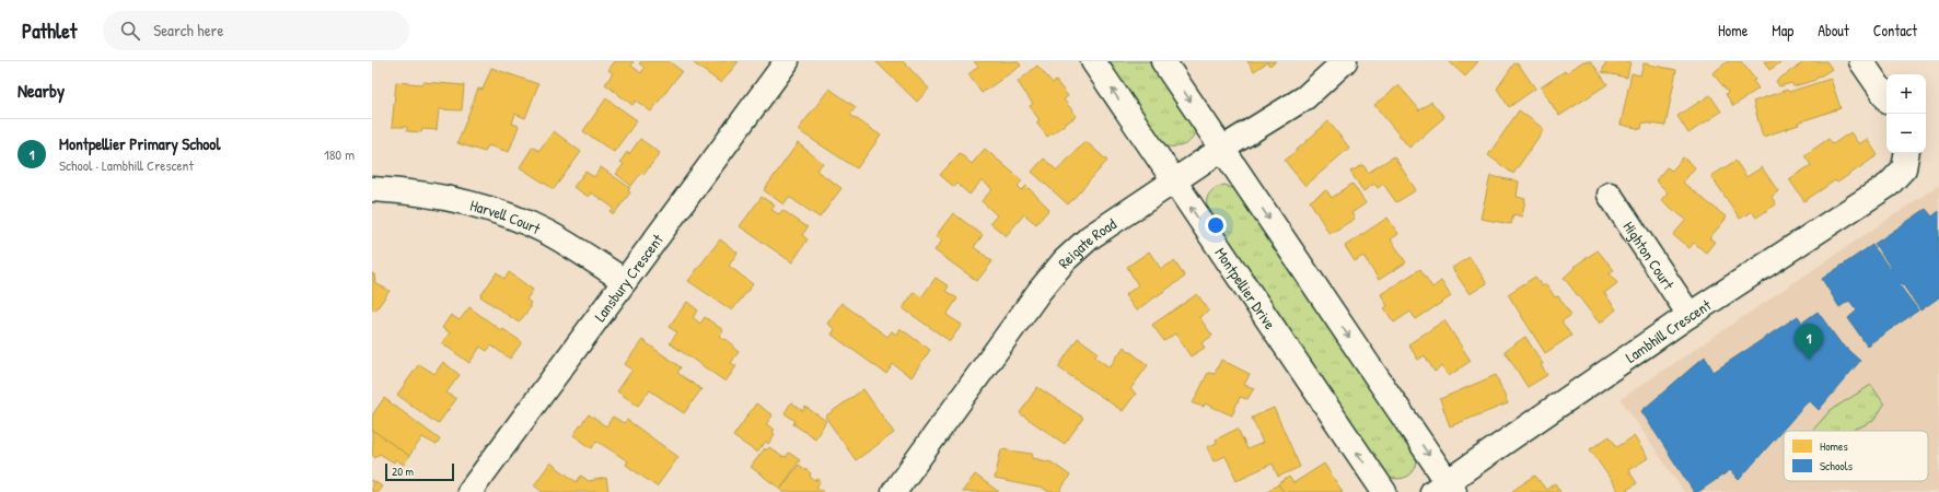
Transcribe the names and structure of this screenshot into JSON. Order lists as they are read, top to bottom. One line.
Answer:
{"streets":{"street":["Harvell Court","Reigate Road","Highton Court","Lansbury Crescent","Montpellier Drive","Lambhill Crescent"]},"crossings":[["Harvell Court","Lansbury Crescent"],["Reigate Road","Montpellier Drive"],["Highton Court","Lambhill Crescent"]],"legend":["Homes","Schools"],"scale_bar":"20 m","page":{"header":"Pathlet","search":"Search here","nav":["Home","Map","About","Contact"],"heading":"Nearby","map_buttons":["+","−"],"list":[{"mark":"1","name":"Montpellier Primary School","note":"School · Lambhill Crescent","value":"180 m"}],"pins":"1","scale":"20 m"}}
